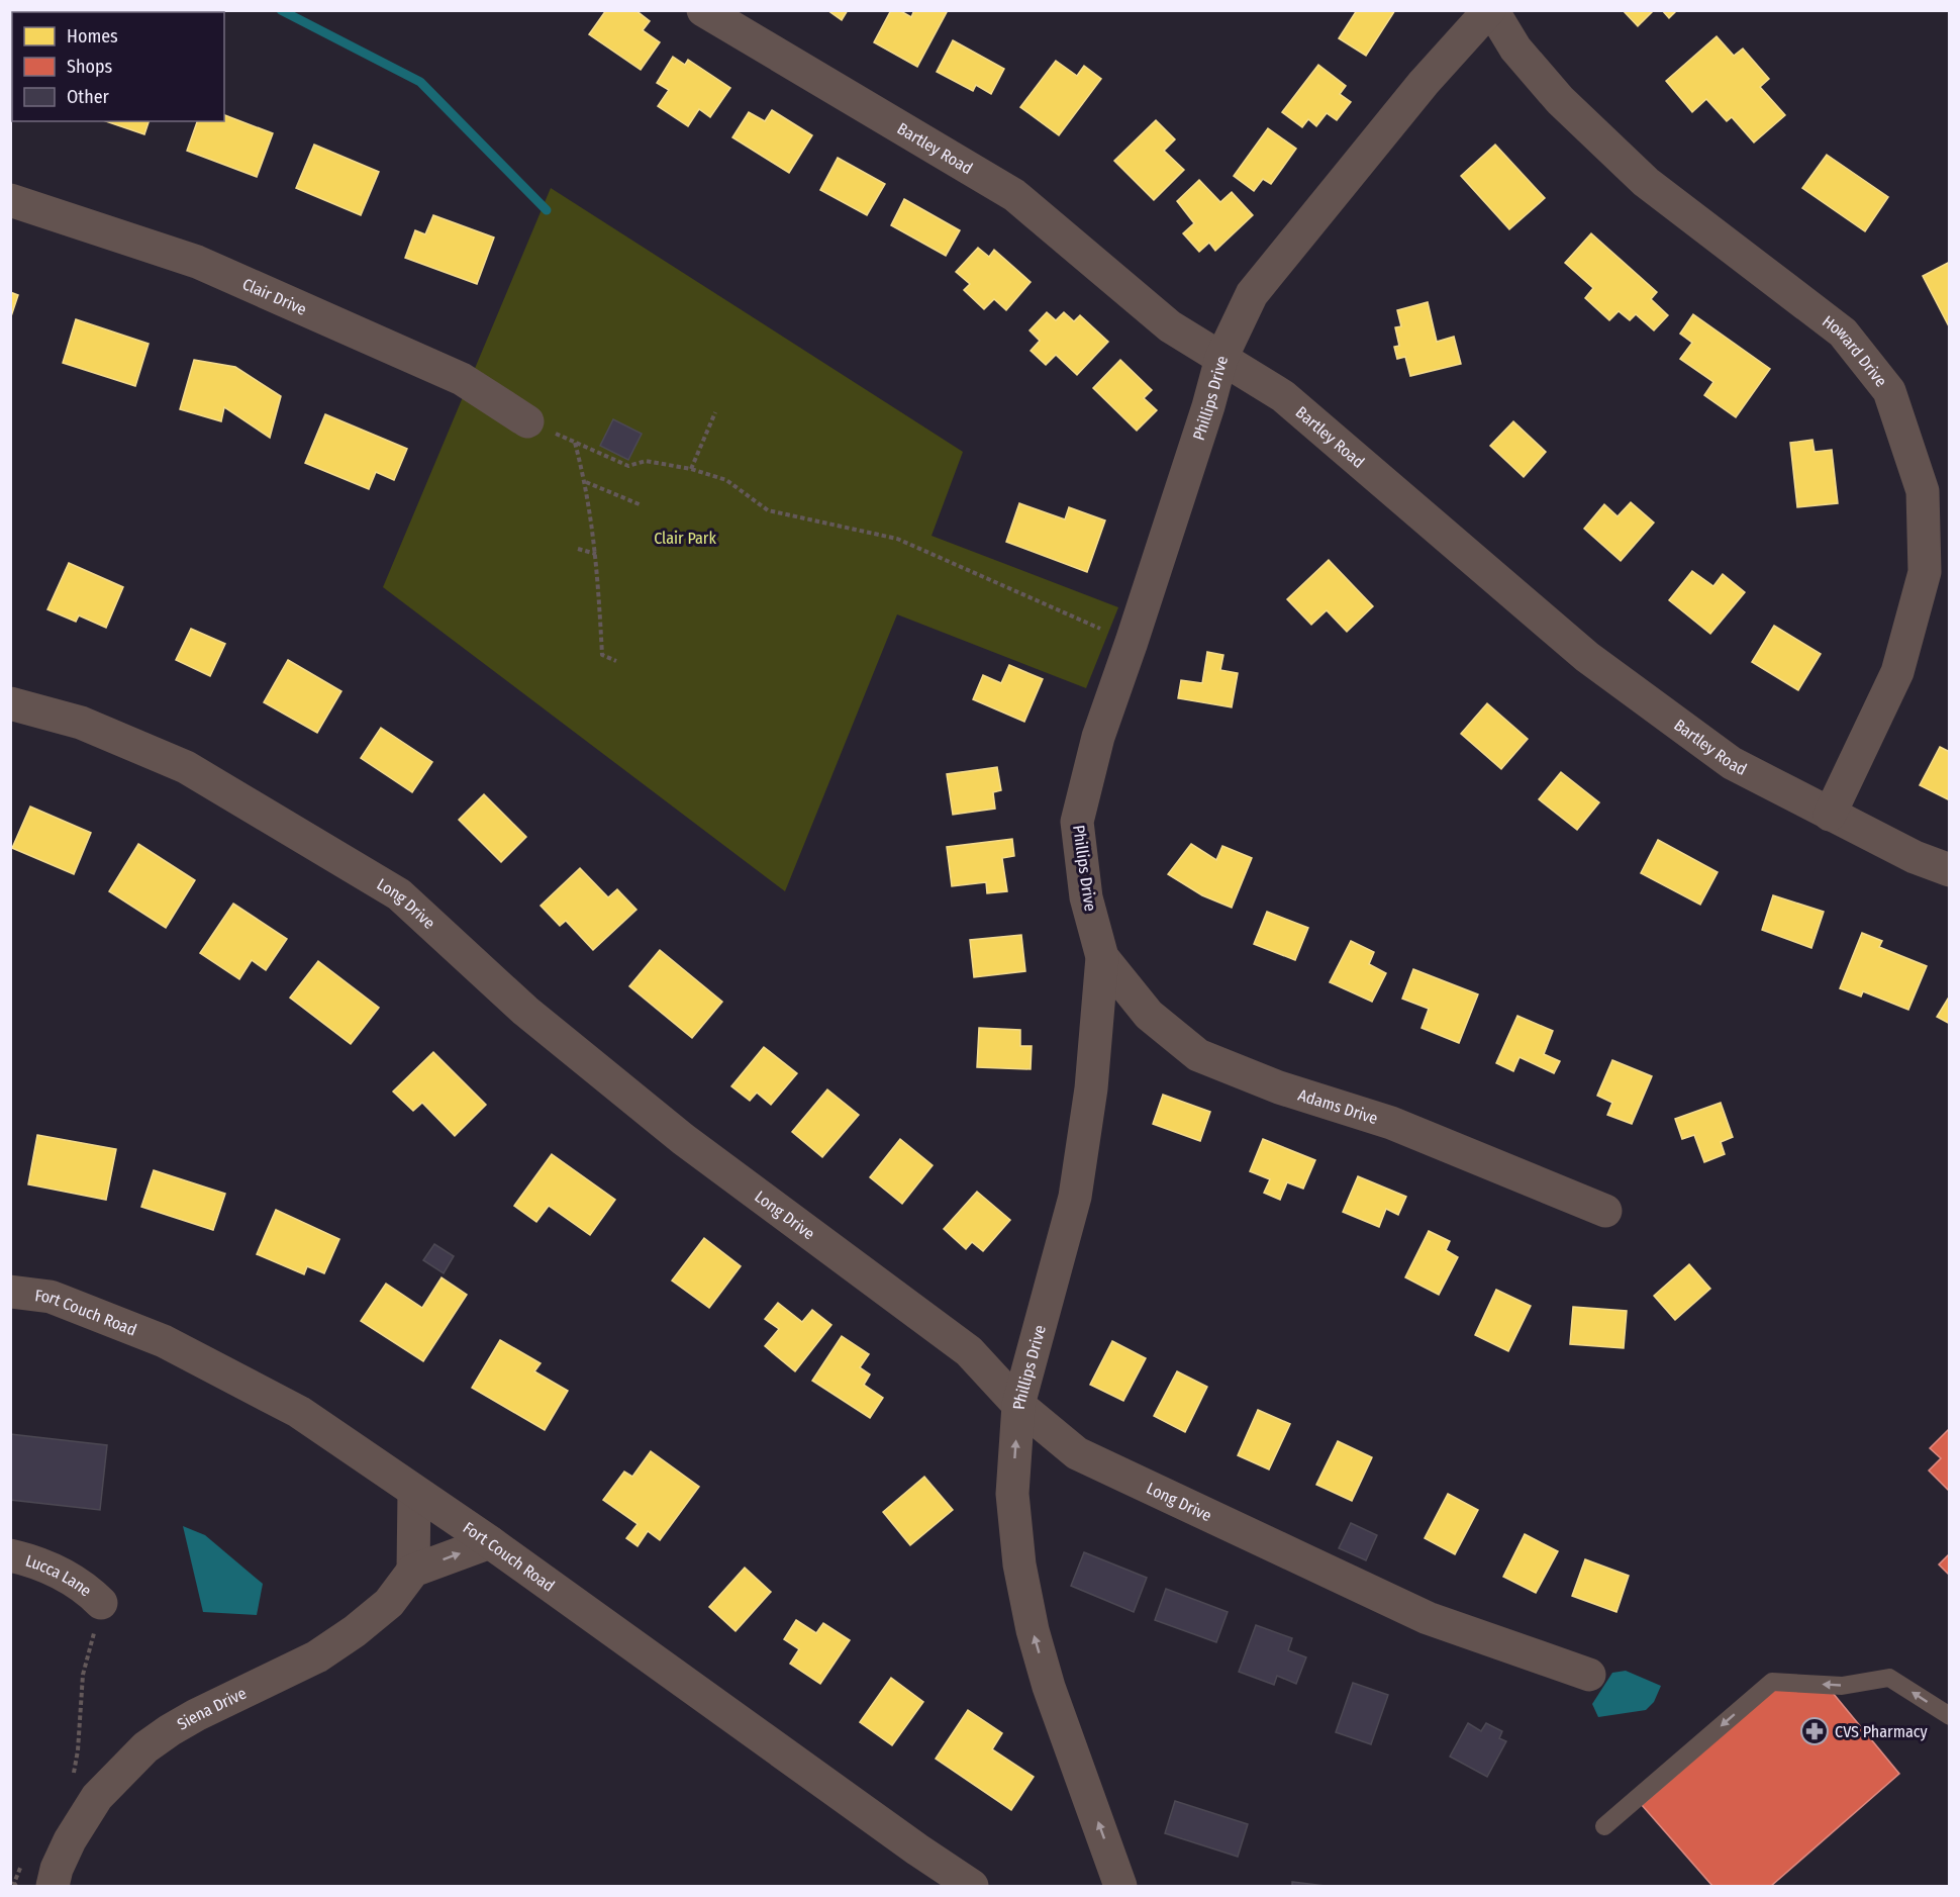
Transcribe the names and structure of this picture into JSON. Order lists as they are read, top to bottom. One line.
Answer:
{"streets":{"street":["Bartley Road","Clair Drive","Howard Drive","Phillips Drive","Long Drive","Adams Drive","Fort Couch Road","Lucca Lane","Siena Drive"]},"crossings":[["Bartley Road","Howard Drive"],["Bartley Road","Phillips Drive"],["Howard Drive","Phillips Drive"],["Phillips Drive","Long Drive"],["Phillips Drive","Adams Drive"]],"parks":["Clair Park"],"places":{"pharmacy":["CVS Pharmacy"]},"legend":["Homes","Shops","Other"]}
